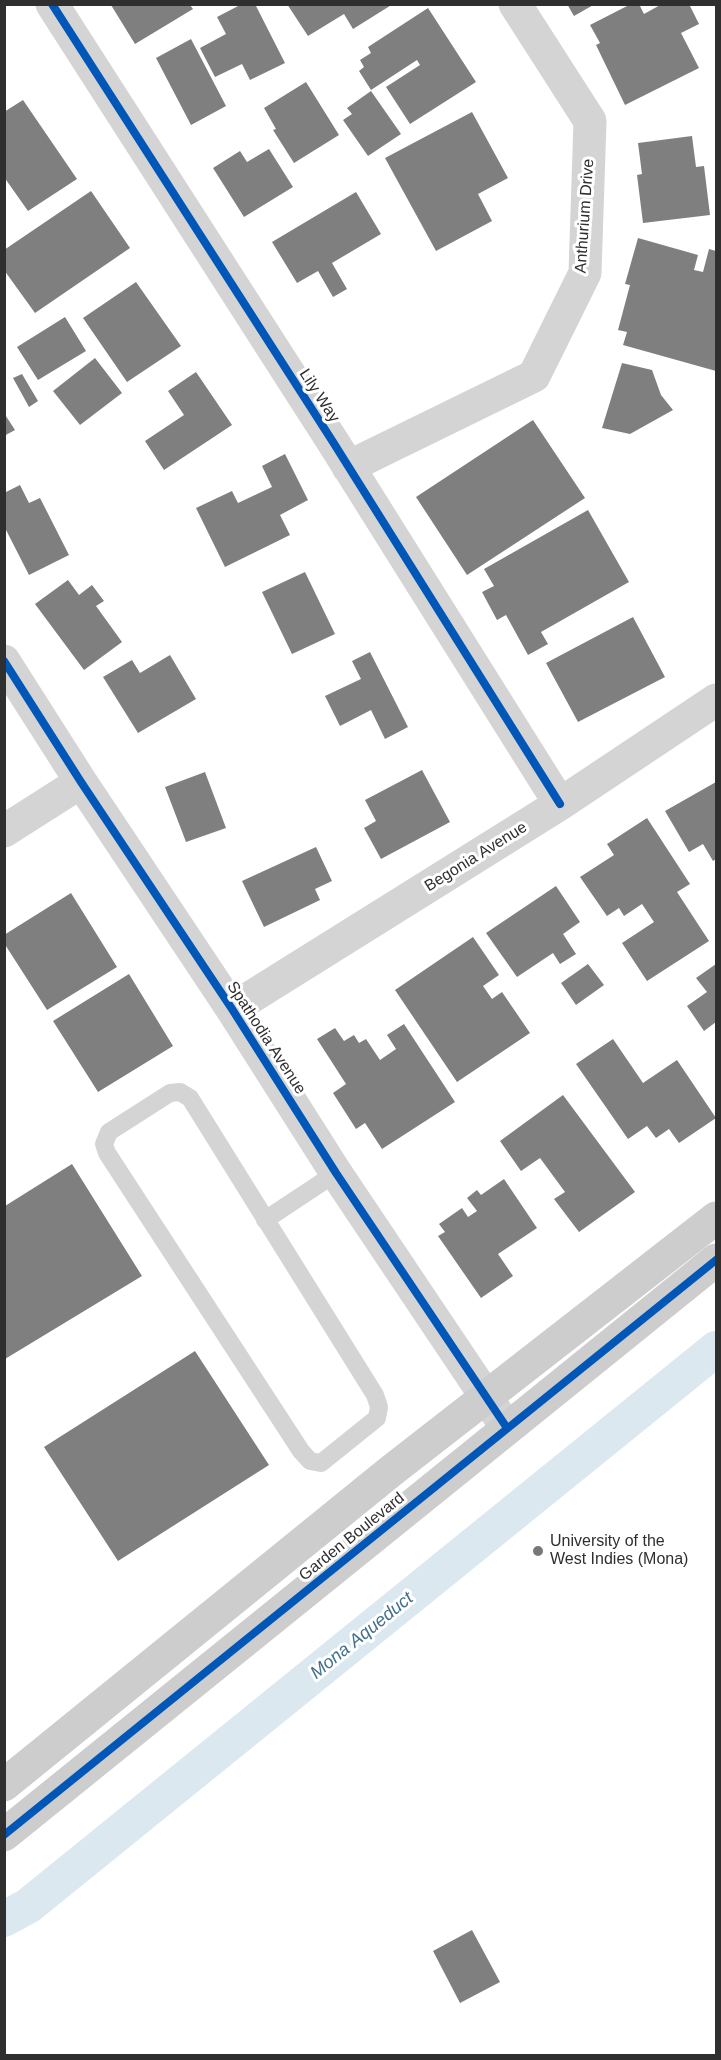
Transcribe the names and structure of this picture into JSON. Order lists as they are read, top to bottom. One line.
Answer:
{"streets":{"street":["Anthurium Drive","Lily Way","Begonia Avenue","Spathodia Avenue","Garden Boulevard"]},"crossings":[["Anthurium Drive","Lily Way"],["Lily Way","Begonia Avenue"],["Begonia Avenue","Spathodia Avenue"],["Spathodia Avenue","Garden Boulevard"]],"water":["Mona Aqueduct"],"places":["University of the West Indies (Mona)"]}
